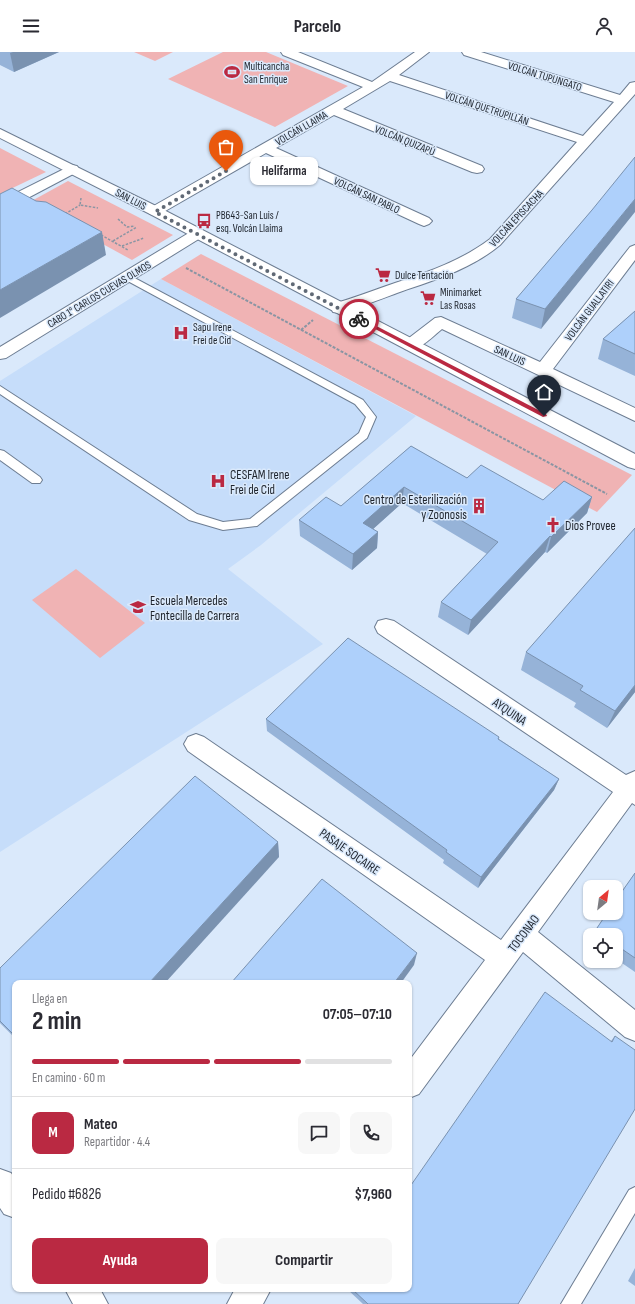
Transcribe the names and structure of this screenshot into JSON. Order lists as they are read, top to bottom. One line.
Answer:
{"streets":{"street":["VOLCÁN TUPUNGATO","VOLCÁN QUETRUPILLÁN","VOLCÁN LLAIMA","VOLCÁN QUIZAPÚ","VOLCÁN SAN PABLO","SAN LUIS","VOLCÁN EPISCACHA","CABO 1° CARLOS CUEVAS OLMOS","VOLCÁN GUALLATIRI","AYQUINA","PASAJE SOCAIRE","TOCONAO"]},"crossings":[["VOLCÁN TUPUNGATO","VOLCÁN EPISCACHA"],["VOLCÁN QUETRUPILLÁN","VOLCÁN LLAIMA"],["VOLCÁN QUETRUPILLÁN","VOLCÁN EPISCACHA"],["VOLCÁN LLAIMA","VOLCÁN QUIZAPÚ"],["VOLCÁN LLAIMA","VOLCÁN SAN PABLO"],["VOLCÁN LLAIMA","SAN LUIS"],["SAN LUIS","VOLCÁN EPISCACHA"],["SAN LUIS","CABO 1° CARLOS CUEVAS OLMOS"],["SAN LUIS","VOLCÁN GUALLATIRI"],["AYQUINA","TOCONAO"],["PASAJE SOCAIRE","TOCONAO"]],"places":{"sports":["Multicancha San Enrique"],"other":["Helifarma"],"bus stop":["PB643-San Luis / esq. Volcán Llaima"],"supermarket":["Dulce Tentación","Minimarket Las Rosas"],"hospital":["Sapu Irene Frei de Cid","CESFAM Irene Frei de Cid"],"building":["Centro de Esterilización y Zoonosis"],"church":["Dios Provee"],"school or university":["Escuela Mercedes Fontecilla de Carrera"]},"north":"top right","page":{"header":"Parcelo","bubble":"Helifarma","heading":["2 min","Llega en","07:05–07:10"],"panel":["Mateo","Repartidor · 4.4","Pedido #6826","$7,960"],"bar":"En camino · 60 m","round":"M","buttons":["Ayuda","Compartir"]}}
